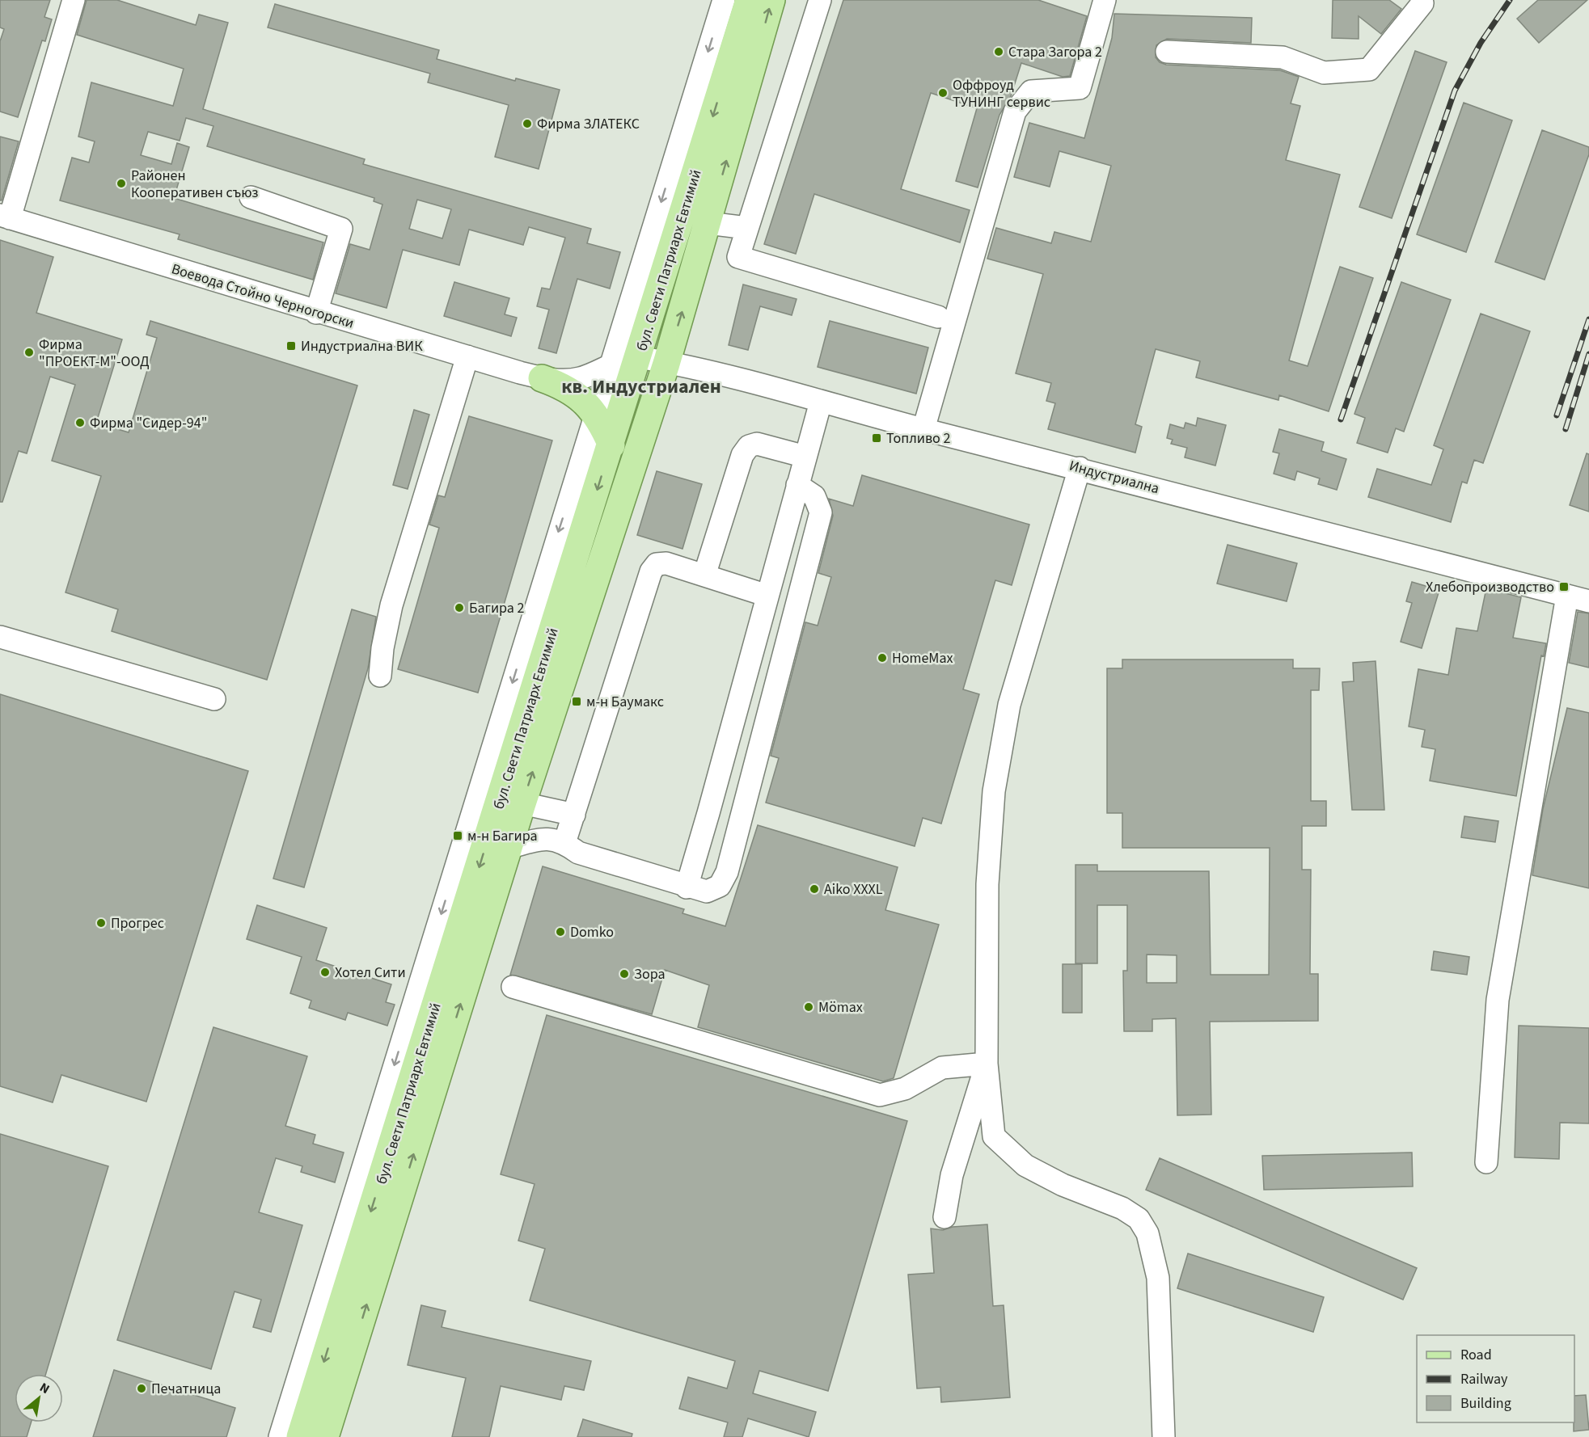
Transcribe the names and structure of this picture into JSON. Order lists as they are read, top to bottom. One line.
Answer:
{"streets":{"main road":["бул. Свети Патриарх Евтимий"],"street":["Воевода Стойно Черногорски","Индустриална"]},"crossings":[["бул. Свети Патриарх Евтимий","Воевода Стойно Черногорски"],["бул. Свети Патриарх Евтимий","Индустриална"],["Воевода Стойно Черногорски","Индустриална"]],"districts":["кв. Индустриален"],"places":{"other":["Стара Загора 2","Оффроуд ТУНИНГ сервис","Фирма ЗЛАТЕКС","Районен Кооперативен съюз","Фирма \"ПРОЕКТ-М\"-ООД","Фирма \"Сидер-94\"","Багира 2","HomeMax","Aiko XXXL","Прогрес","Domko","Хотел Сити","Зора","Mömax","Печатница"],"transit":["Индустриална ВИК","Топливо 2","Хлебопроизводство","м-н Баумакс","м-н Багира"]},"legend":["Road","Railway","Building"],"north":"top right"}
